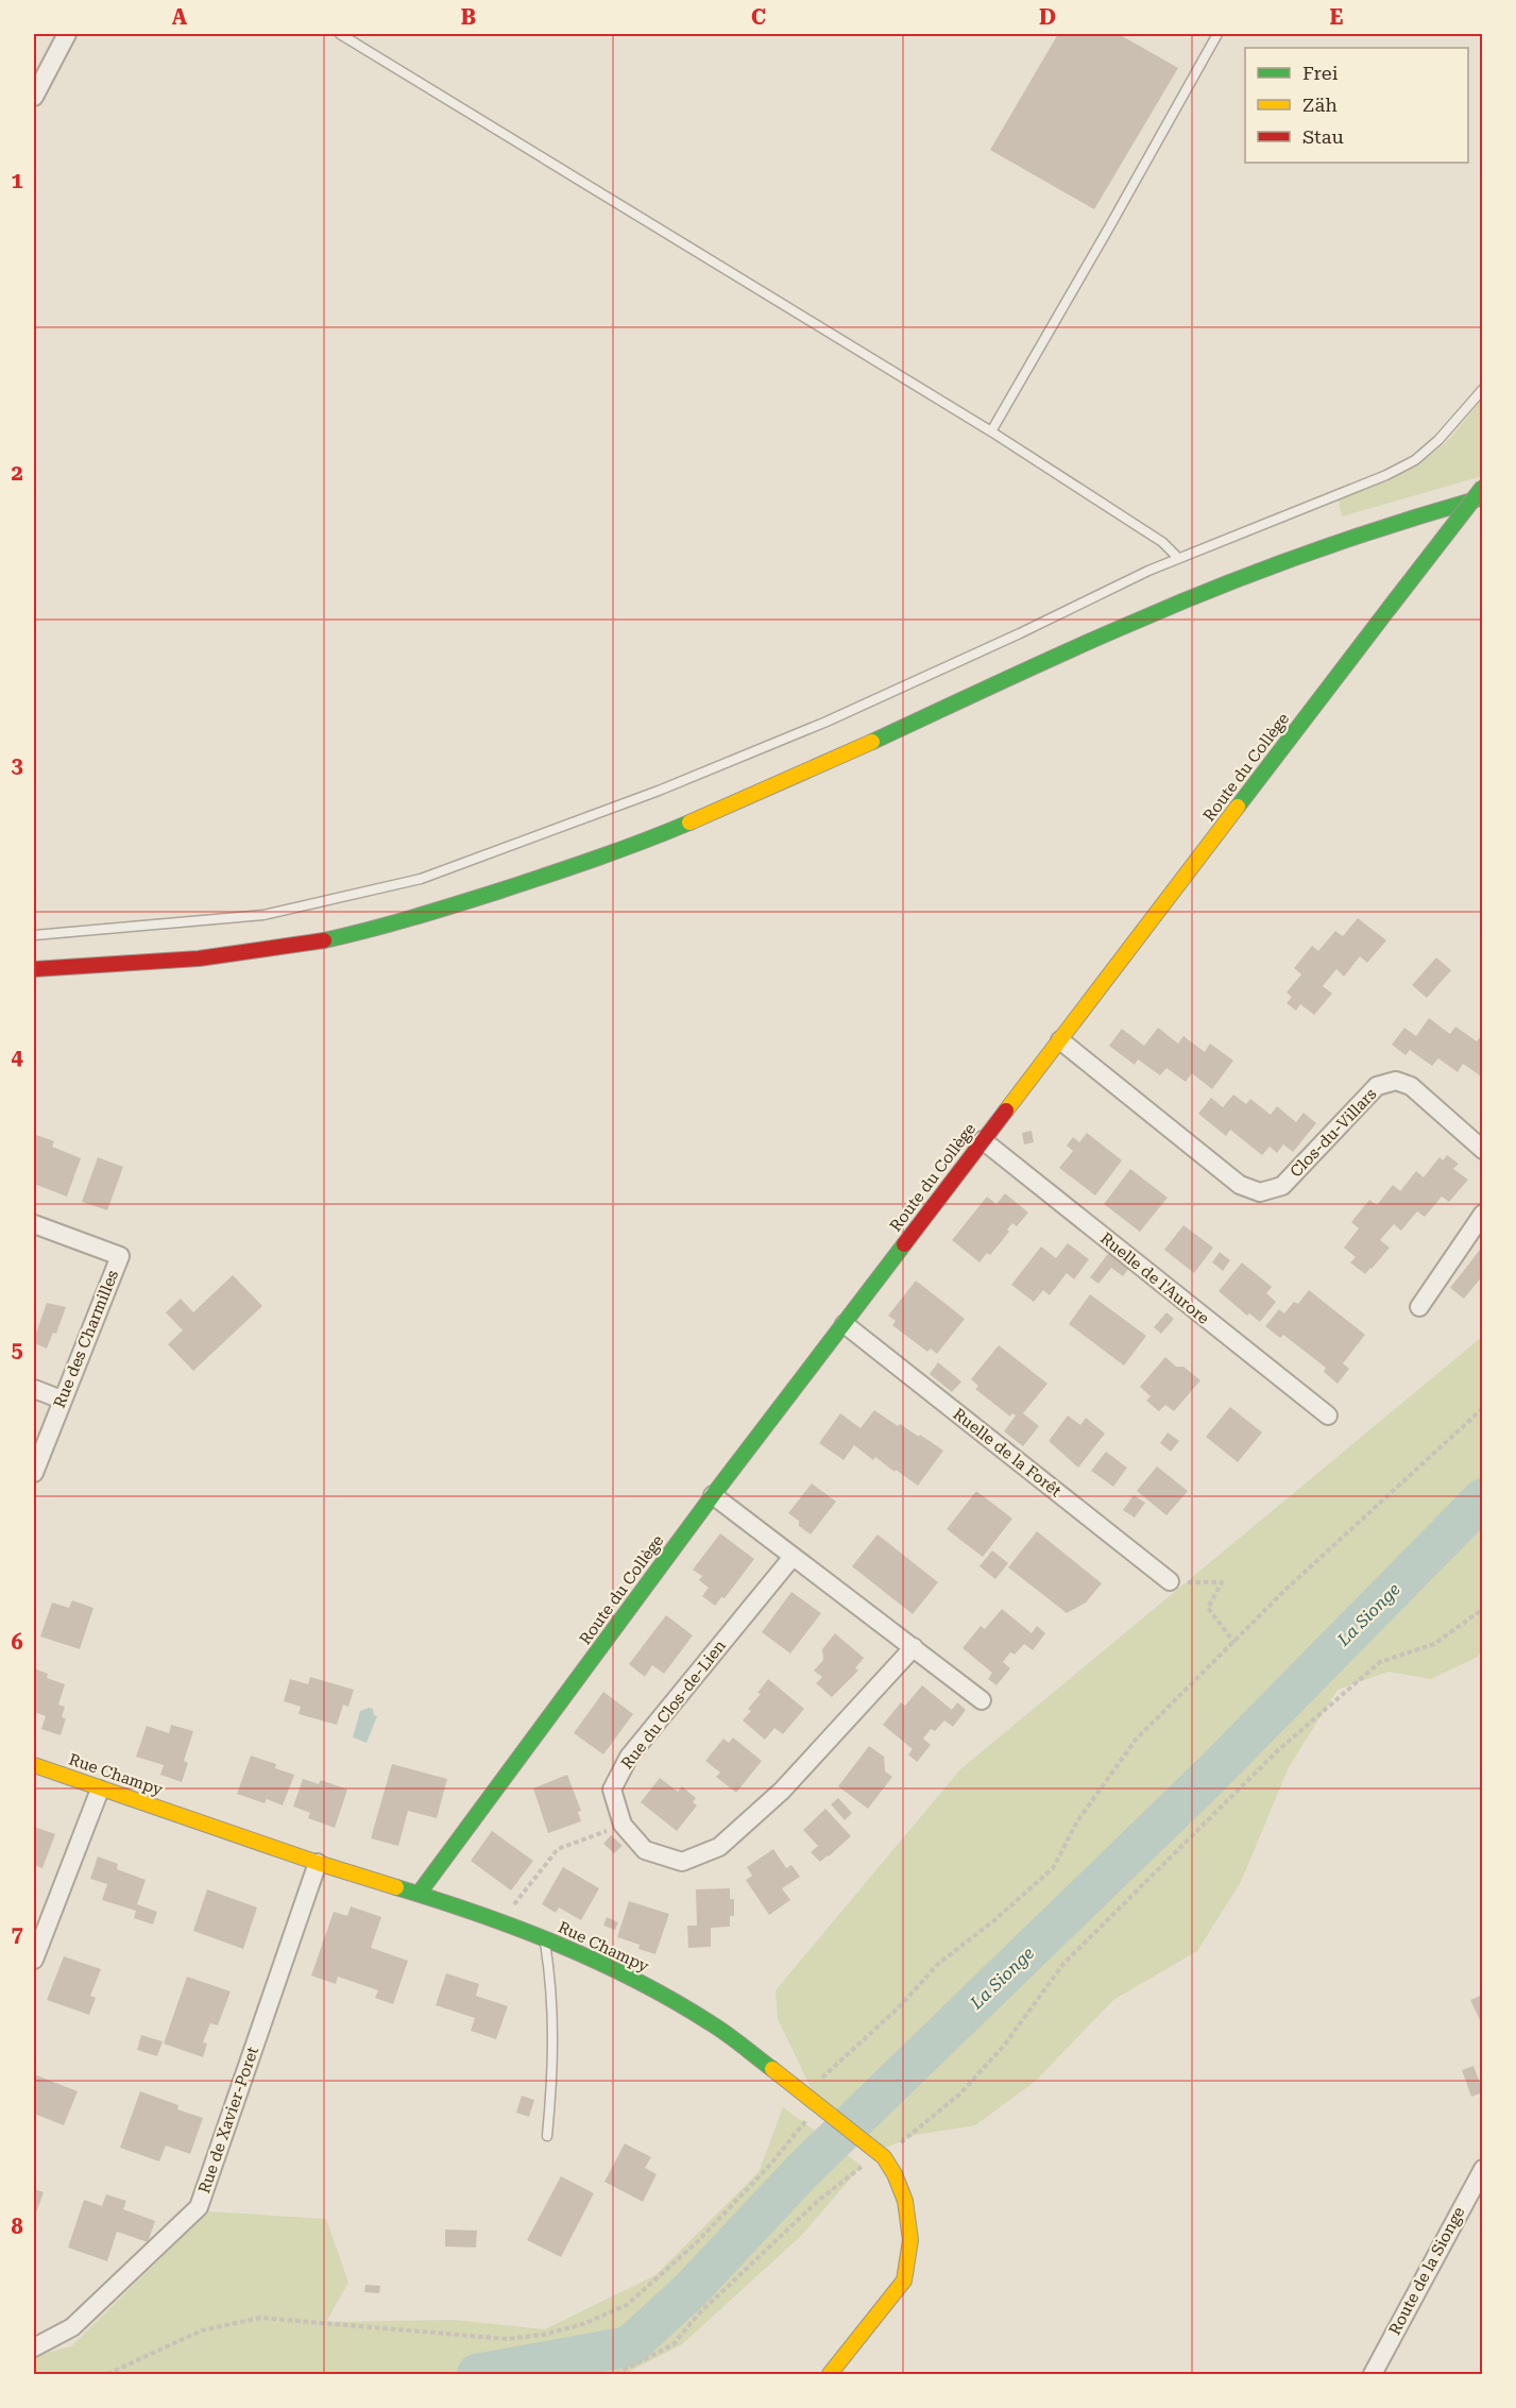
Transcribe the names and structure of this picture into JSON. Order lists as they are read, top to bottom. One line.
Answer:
{"streets":{"main road":["Route du Collège","Rue Champy"],"street":["Clos-du-Villars","Ruelle de l'Aurore","Rue des Charmilles","Ruelle de la Forêt","Rue du Clos-de-Lien","Rue de Xavier-Poret","Route de la Sionge"]},"crossings":[["Route du Collège","Clos-du-Villars"],["Route du Collège","Ruelle de l'Aurore"],["Route du Collège","Ruelle de la Forêt"],["Route du Collège","Rue Champy"],["Rue Champy","Rue de Xavier-Poret"]],"water":["La Sionge"],"legend":["Frei","Zäh","Stau"],"grid":{"columns":["A","B","C","D","E"],"rows":["1","2","3","4","5","6","7","8"]}}
